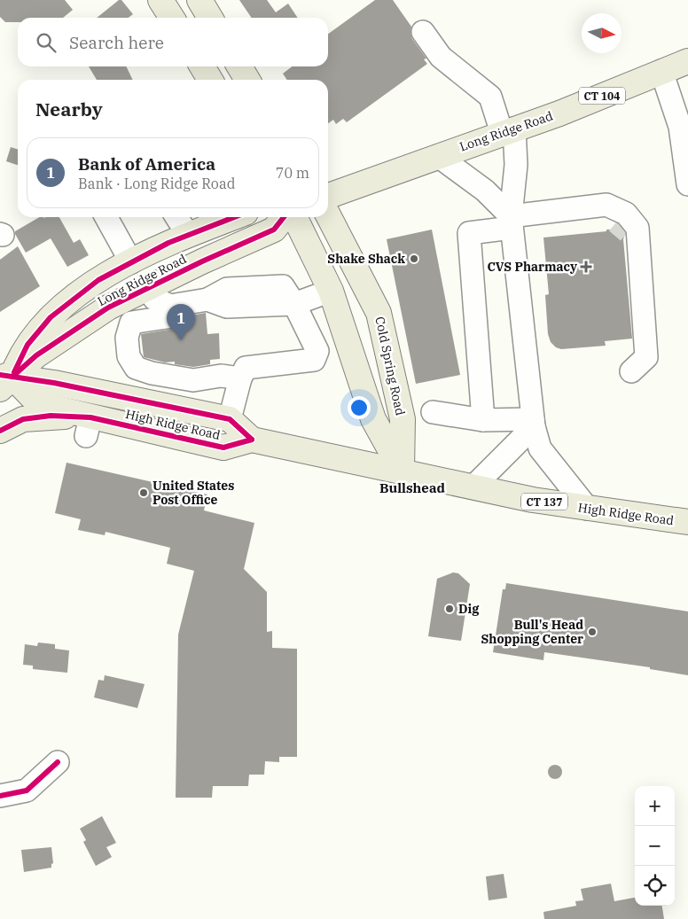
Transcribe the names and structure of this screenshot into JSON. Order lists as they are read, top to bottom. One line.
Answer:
{"streets":{"main road":["CT 104","Long Ridge Road","Cold Spring Road","High Ridge Road","CT 137"]},"crossings":[["Long Ridge Road","High Ridge Road"],["Cold Spring Road","High Ridge Road"]],"districts":["Bullshead"],"places":{"other":["Shake Shack","United States Post Office","Dig","Bull's Head Shopping Center"],"health":["CVS Pharmacy"]},"north":"right","page":{"search":"Search here","heading":"Nearby","list":[{"mark":"1","name":"Bank of America","note":"Bank · Long Ridge Road","value":"70 m"}],"pins":"1","map_buttons":["+","−"]}}
